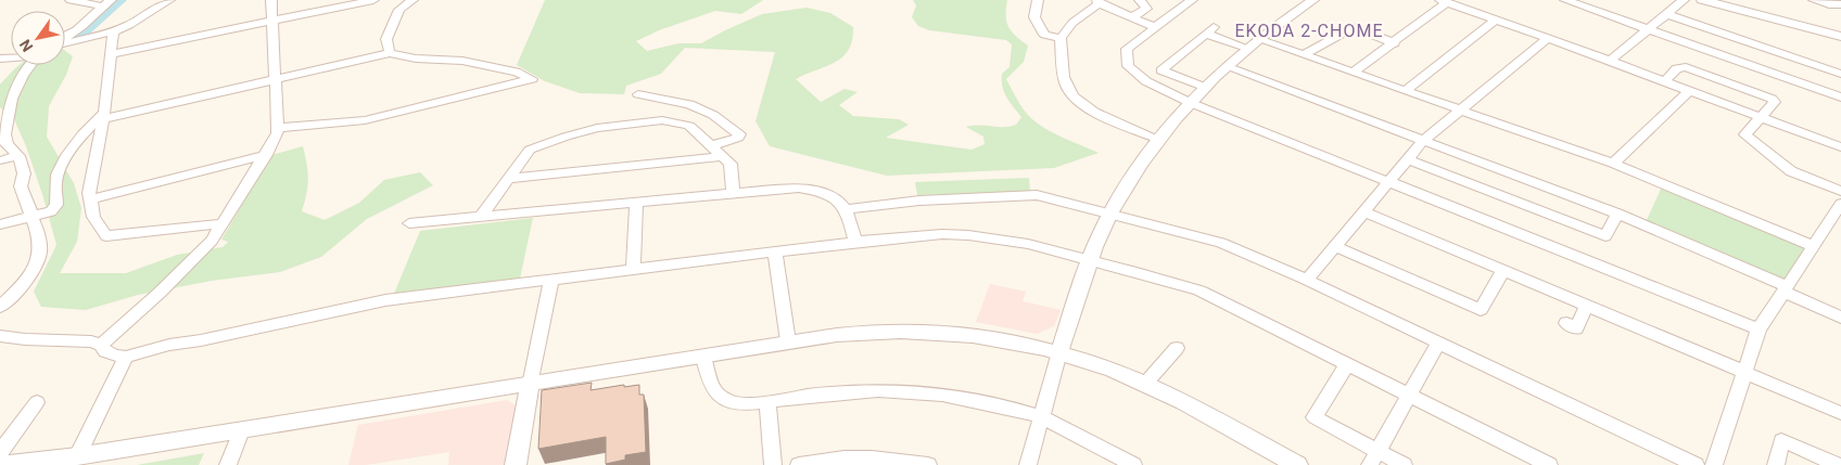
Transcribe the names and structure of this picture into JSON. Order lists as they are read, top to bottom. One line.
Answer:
{"districts":["EKODA 2-CHOME"],"north":"bottom left"}
